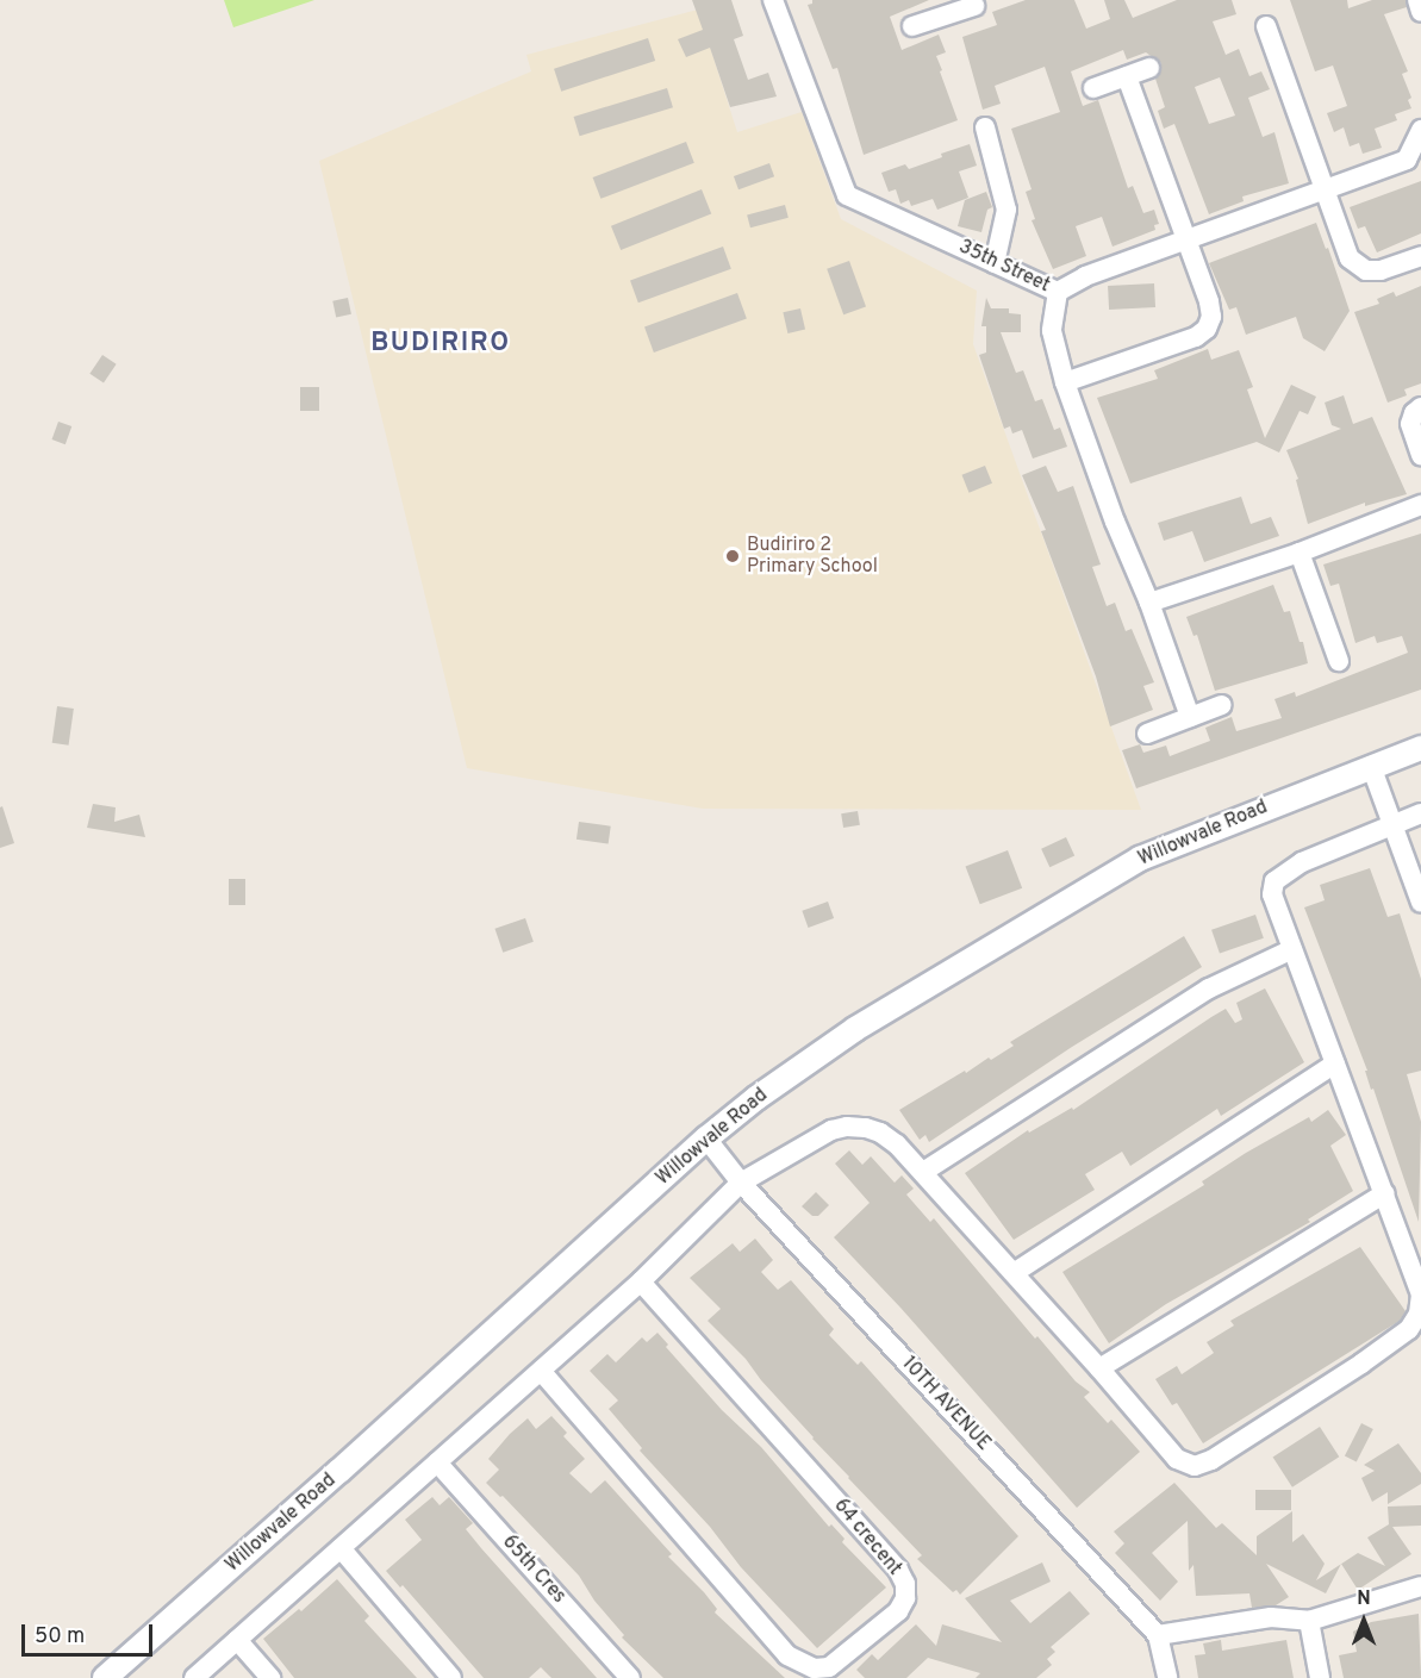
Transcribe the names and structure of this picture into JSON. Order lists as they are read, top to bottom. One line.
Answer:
{"streets":{"street":["35th Street","Willowvale Road","10TH AVENUE","64 crecent","65th Cres"]},"crossings":[["Willowvale Road","10TH AVENUE"]],"districts":["BUDIRIRO"],"places":["Budiriro 2 Primary School"],"scale_bar":"50 m","north":"top"}
